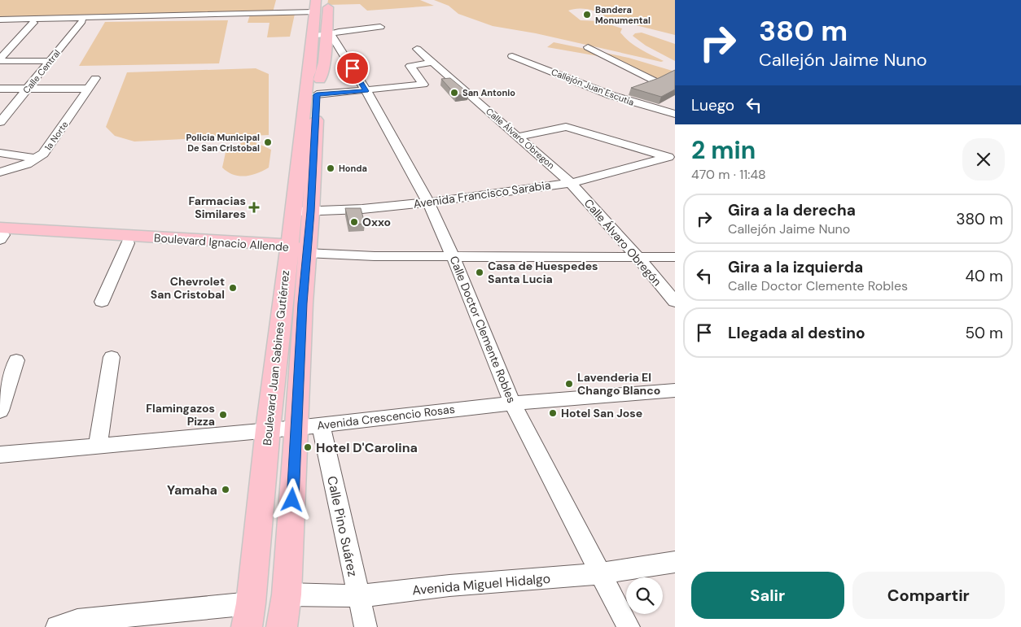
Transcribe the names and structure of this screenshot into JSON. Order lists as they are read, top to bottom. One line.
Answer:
{"streets":{"main road":["Boulevard Ignacio Allende","Boulevard Juan Sabines Gutiérrez"],"street":["Calle Central","Callejón Juan Escutia","1a Norte","Calle Álvaro Obregon","Avenida Francisco Sarabia","Calle Álvaro Obregón","Calle Doctor Clemente Robles","Avenida Crescencio Rosas","Calle Pino Suárez","Avenida Miguel Hidalgo"]},"crossings":[["Calle Álvaro Obregon","Avenida Francisco Sarabia"],["Calle Álvaro Obregon","Calle Álvaro Obregón"],["Avenida Francisco Sarabia","Calle Álvaro Obregón"],["Avenida Francisco Sarabia","Calle Doctor Clemente Robles"],["Avenida Francisco Sarabia","Boulevard Juan Sabines Gutiérrez"],["Boulevard Ignacio Allende","Boulevard Juan Sabines Gutiérrez"],["Calle Doctor Clemente Robles","Avenida Crescencio Rosas"],["Calle Doctor Clemente Robles","Avenida Miguel Hidalgo"],["Boulevard Juan Sabines Gutiérrez","Avenida Crescencio Rosas"],["Boulevard Juan Sabines Gutiérrez","Avenida Miguel Hidalgo"],["Avenida Crescencio Rosas","Calle Pino Suárez"],["Calle Pino Suárez","Avenida Miguel Hidalgo"]],"places":{"other":["Bandera Monumental","San Antonio","Policia Municipal De San Cristobal","Honda","Oxxo","Casa de Huespedes Santa Lucia","Chevrolet San Cristobal","Lavenderia El Chango Blanco","Hotel San Jose","Flamingazos Pizza","Hotel D'Carolina","Yamaha"],"health":["Farmacias Similares"]},"page":{"turn":["380 m","Callejón Jaime Nuno"],"then":"Luego","heading":["2 min","470 m · 11:48"],"list":[{"name":"Gira a la derecha","note":"Callejón Jaime Nuno","value":"380 m"},{"name":"Gira a la izquierda","note":"Calle Doctor Clemente Robles","value":"40 m"},{"name":"Llegada al destino","value":"50 m"}],"buttons":["Salir","Compartir"]}}
